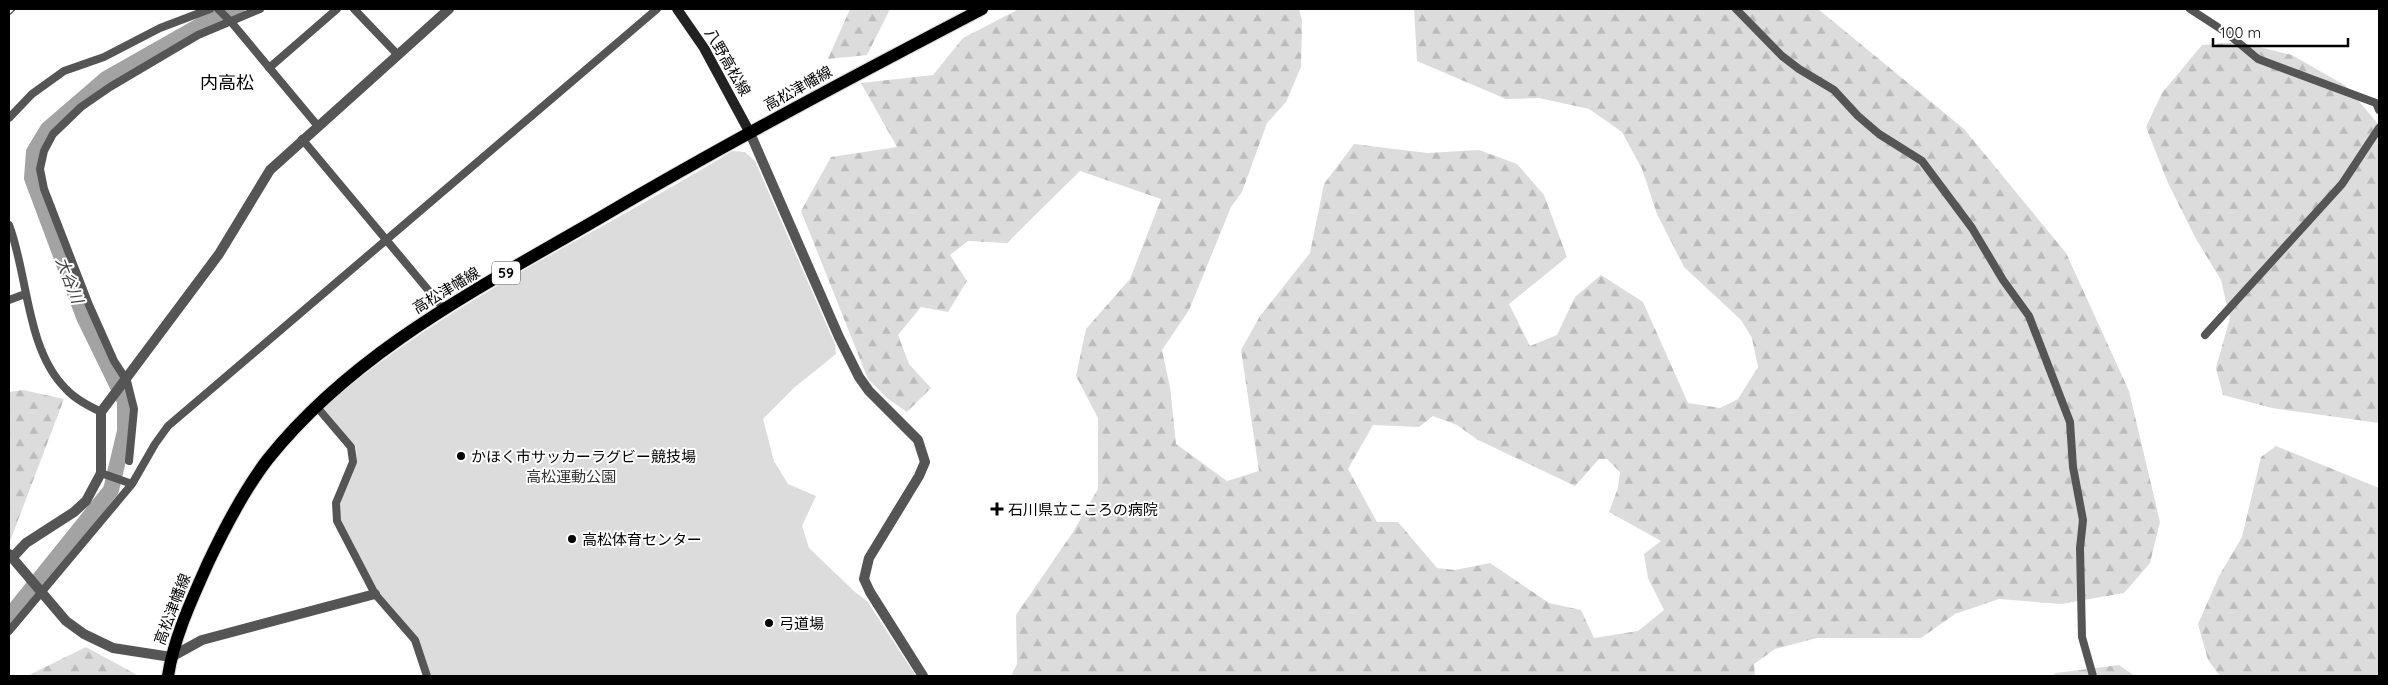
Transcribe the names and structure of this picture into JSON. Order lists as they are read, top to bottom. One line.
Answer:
{"streets":{"main road":["八野高松線","高松津幡線","59"]},"crossings":[["八野高松線","高松津幡線"]],"districts":["内高松"],"water":["大谷川"],"parks":["高松運動公園"],"places":{"other":["かほく市サッカーラグビー競技場","高松体育センター","弓道場"],"health":["石川県立こころの病院"]},"scale_bar":"100 m"}
